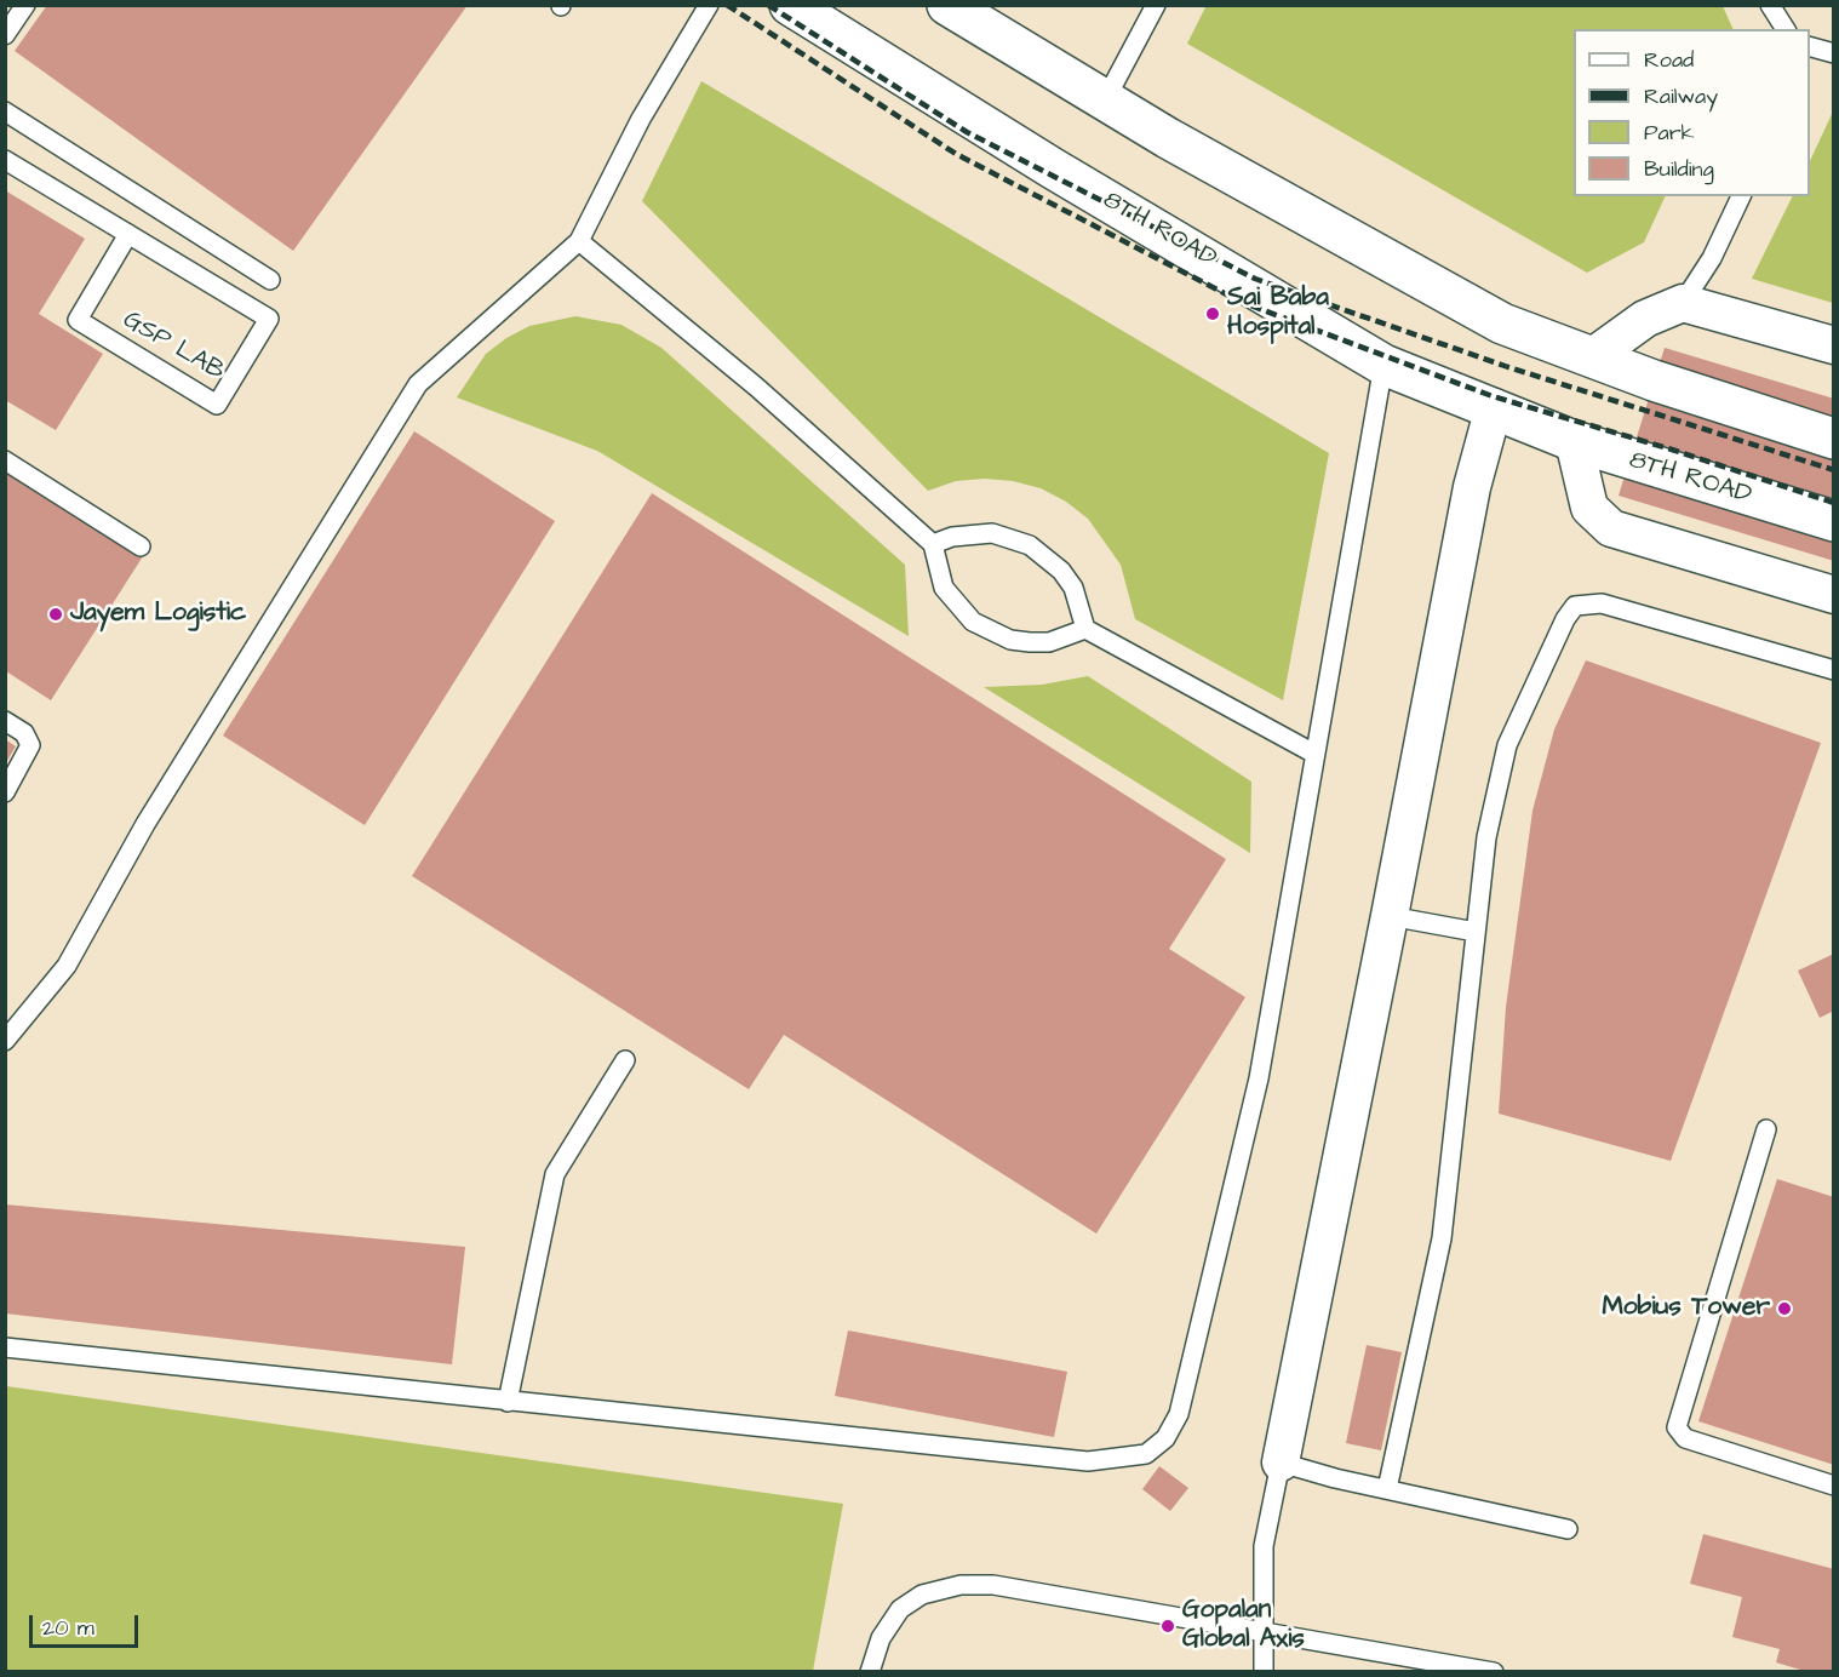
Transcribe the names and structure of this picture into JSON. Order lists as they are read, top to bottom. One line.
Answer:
{"streets":{"main road":["8TH ROAD"],"lane":["GSP LAB"]},"places":["Sai Baba Hospital","Jayem Logistic","Mobius Tower","Gopalan Global Axis"],"legend":["Road","Railway","Park","Building"],"scale_bar":"20 m"}
